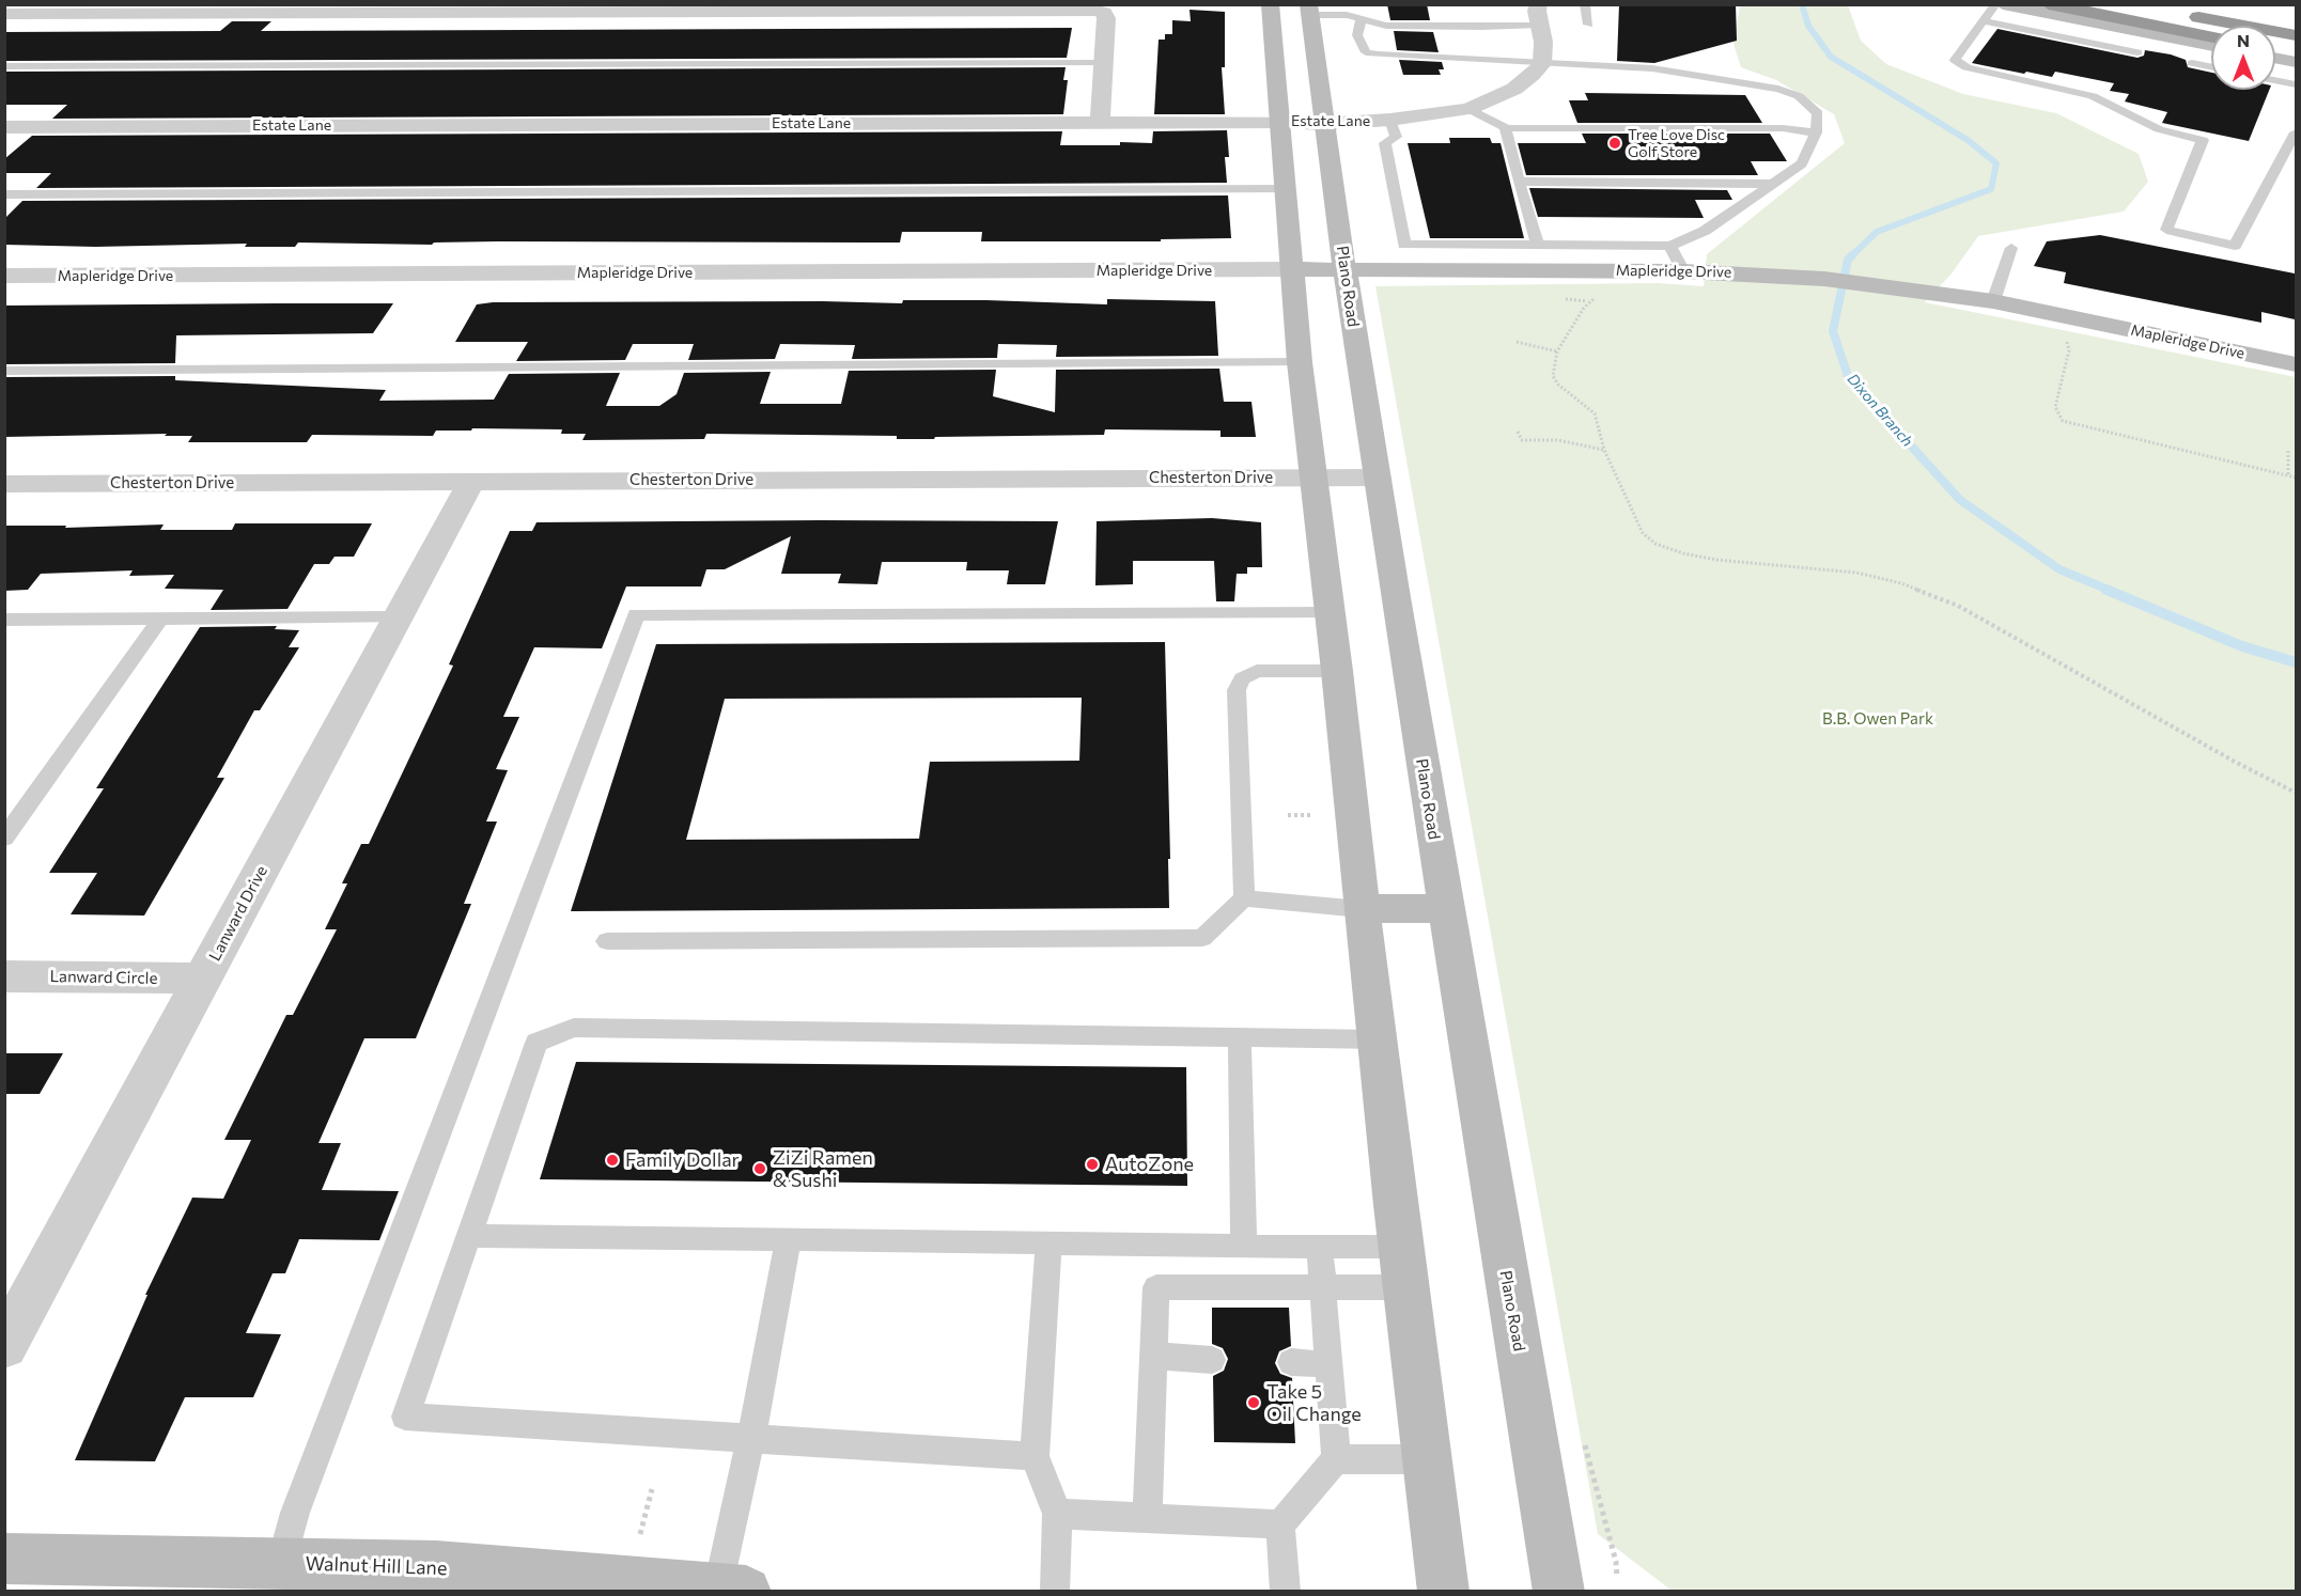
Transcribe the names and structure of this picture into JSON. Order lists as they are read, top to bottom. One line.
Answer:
{"streets":{"main road":["Mapleridge Drive","Plano Road","Walnut Hill Lane"],"street":["Estate Lane","Chesterton Drive","Lanward Drive","Lanward Circle"]},"crossings":[["Estate Lane","Plano Road"],["Mapleridge Drive","Plano Road"],["Plano Road","Chesterton Drive"],["Chesterton Drive","Lanward Drive"],["Lanward Drive","Lanward Circle"]],"water":["Dixon Branch"],"parks":["B.B. Owen Park"],"places":["Tree Love Disc Golf Store","Family Dollar","AutoZone","ZiZi Ramen & Sushi","Take 5 Oil Change"],"north":"top"}
